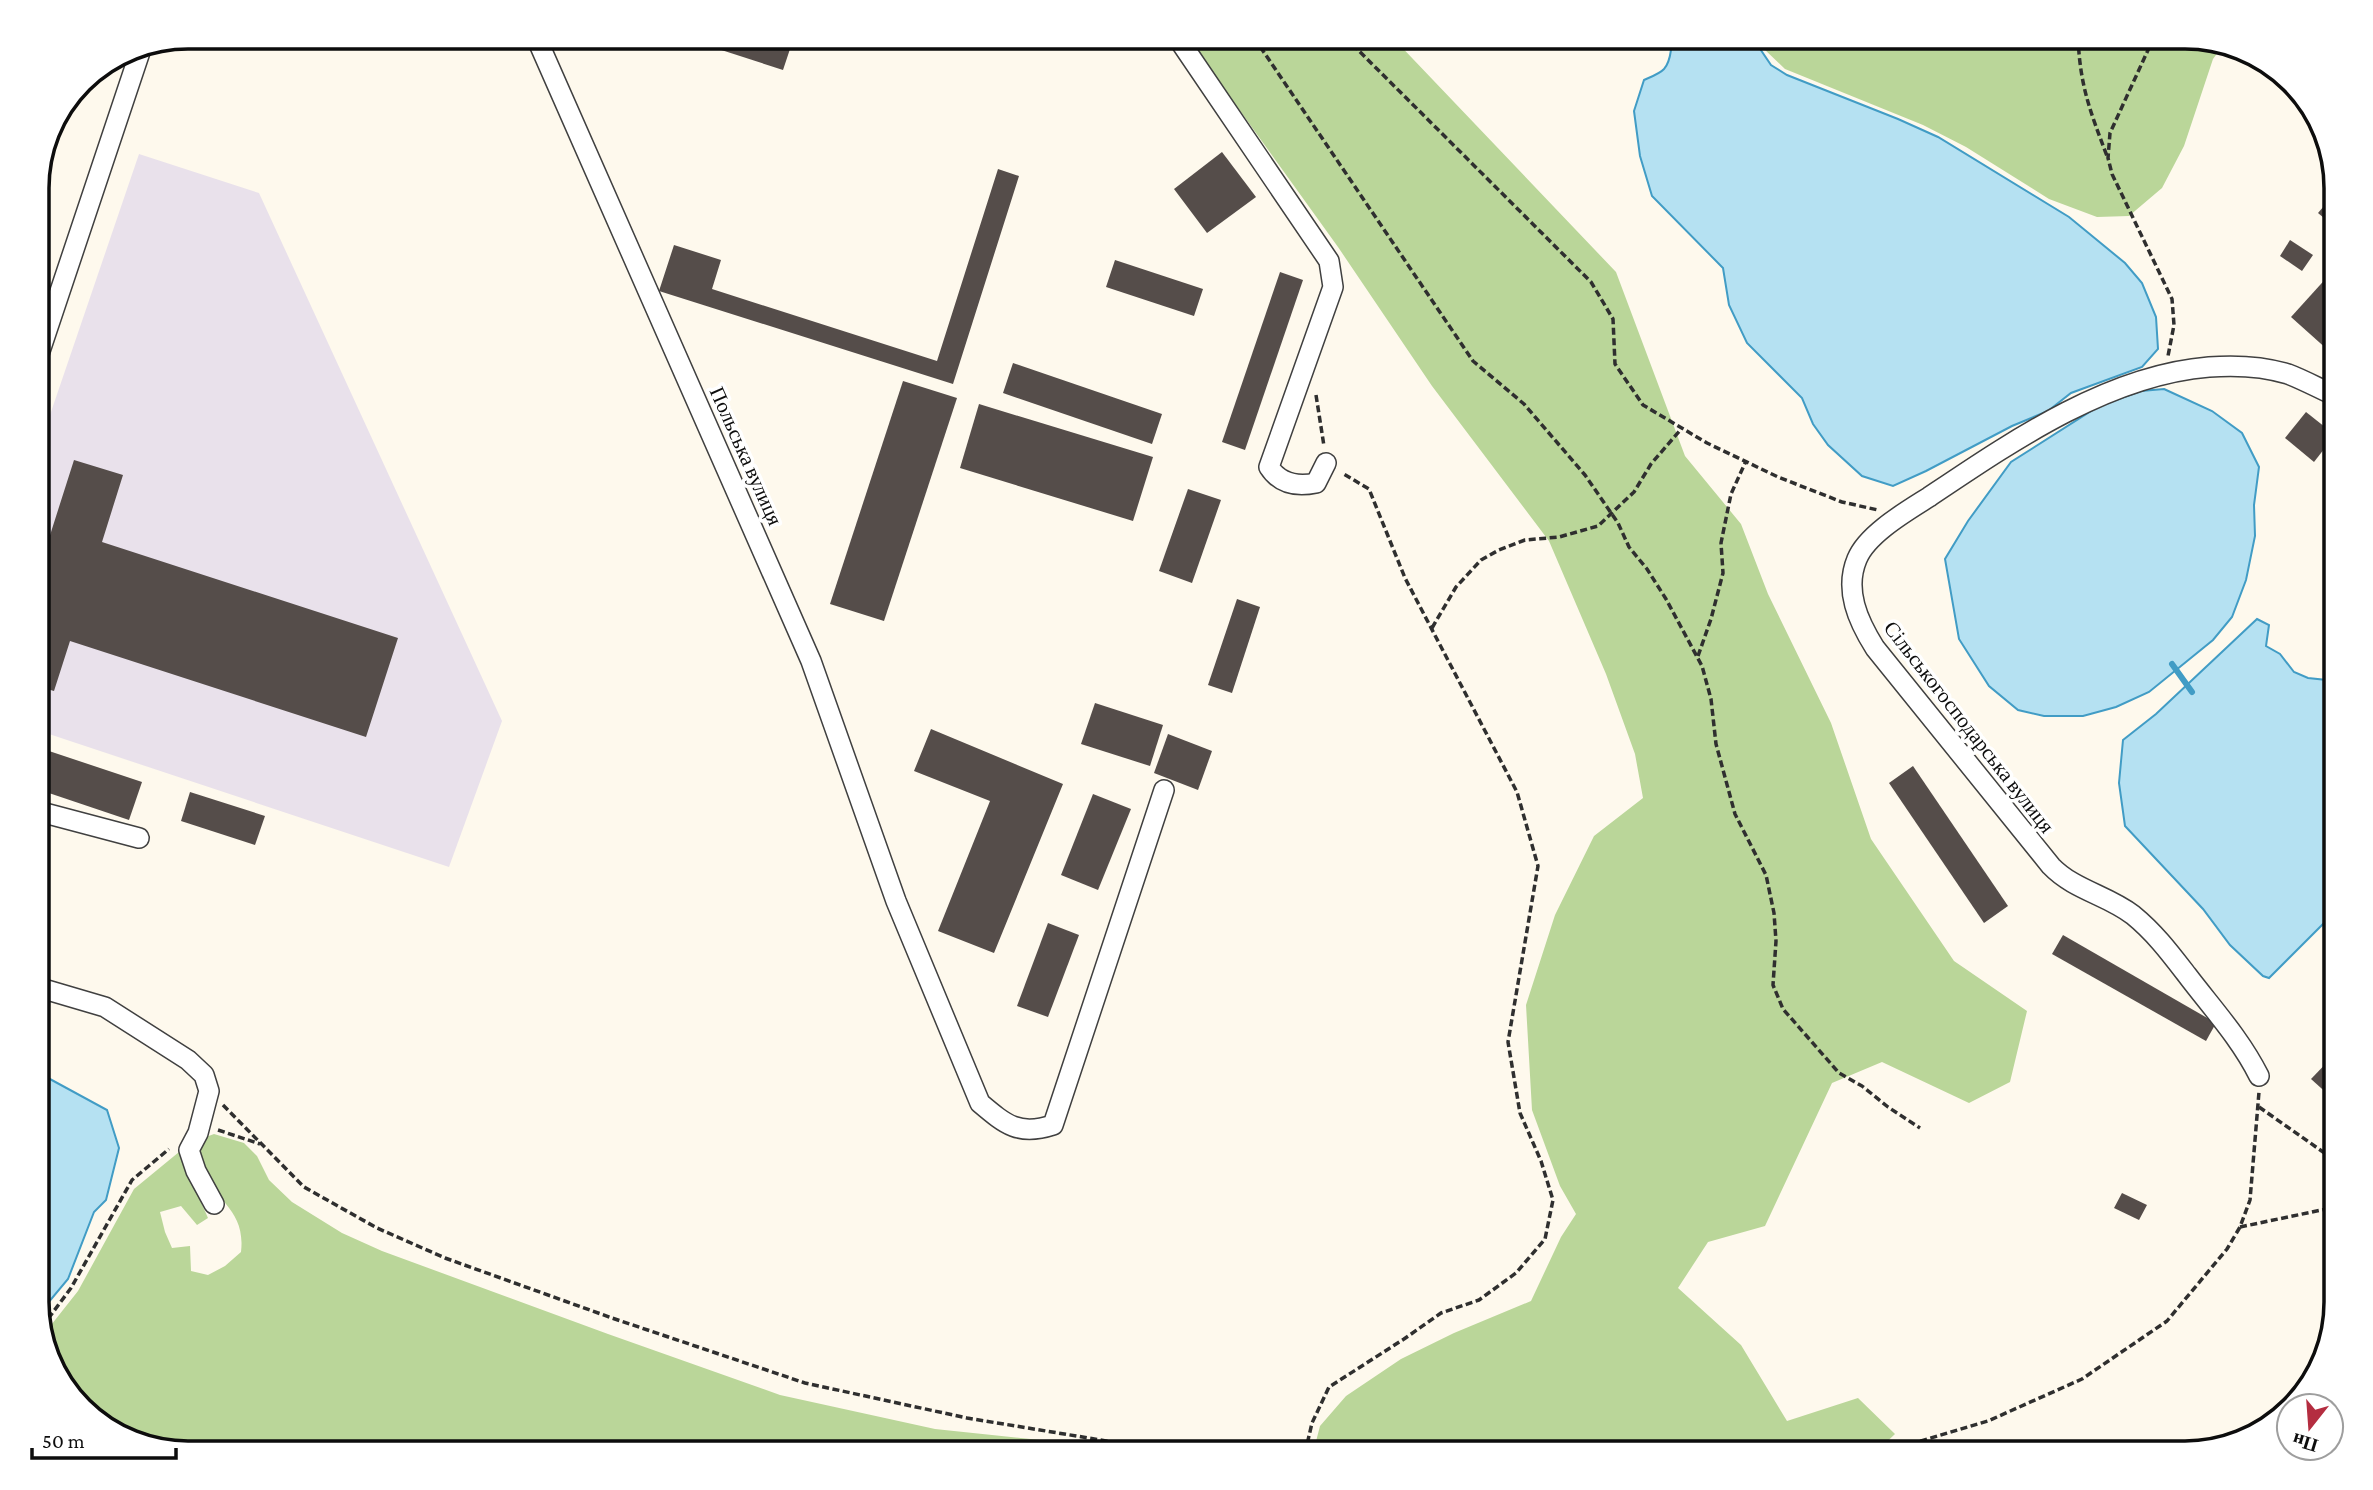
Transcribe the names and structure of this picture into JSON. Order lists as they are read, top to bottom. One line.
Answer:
{"streets":{"street":["Польська вулиця","Сільськогосподарська вулиця"]},"scale_bar":"50 m","north":"bottom"}
